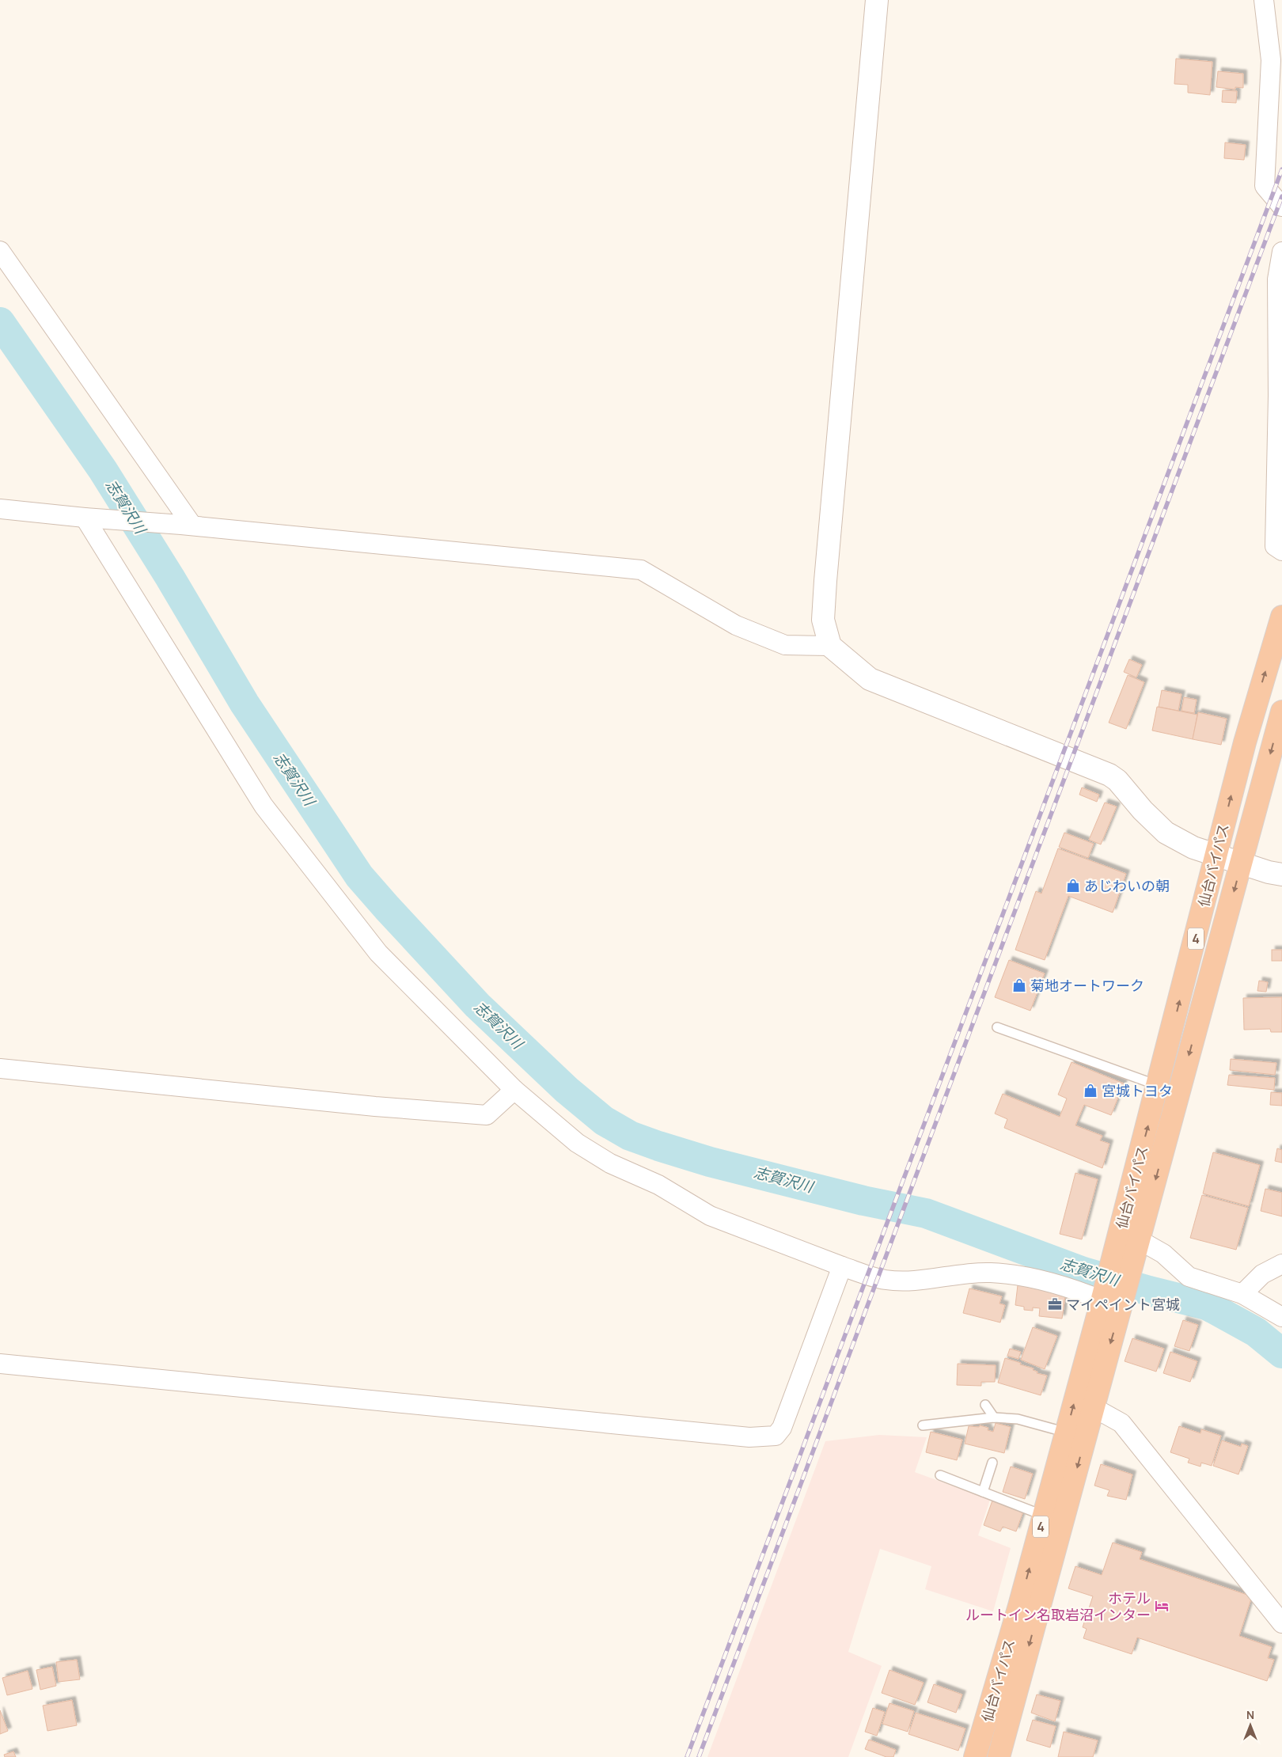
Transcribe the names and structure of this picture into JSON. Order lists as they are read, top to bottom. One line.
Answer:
{"streets":{"highway":["仙台バイパス","4"]},"water":["志賀沢川"],"places":{"shop":["あじわいの朝","菊地オートワーク","宮城トヨタ"],"office":["マイペイント宮城"],"hotel":["ホテル ルートイン名取岩沼インター"]},"north":"top"}
